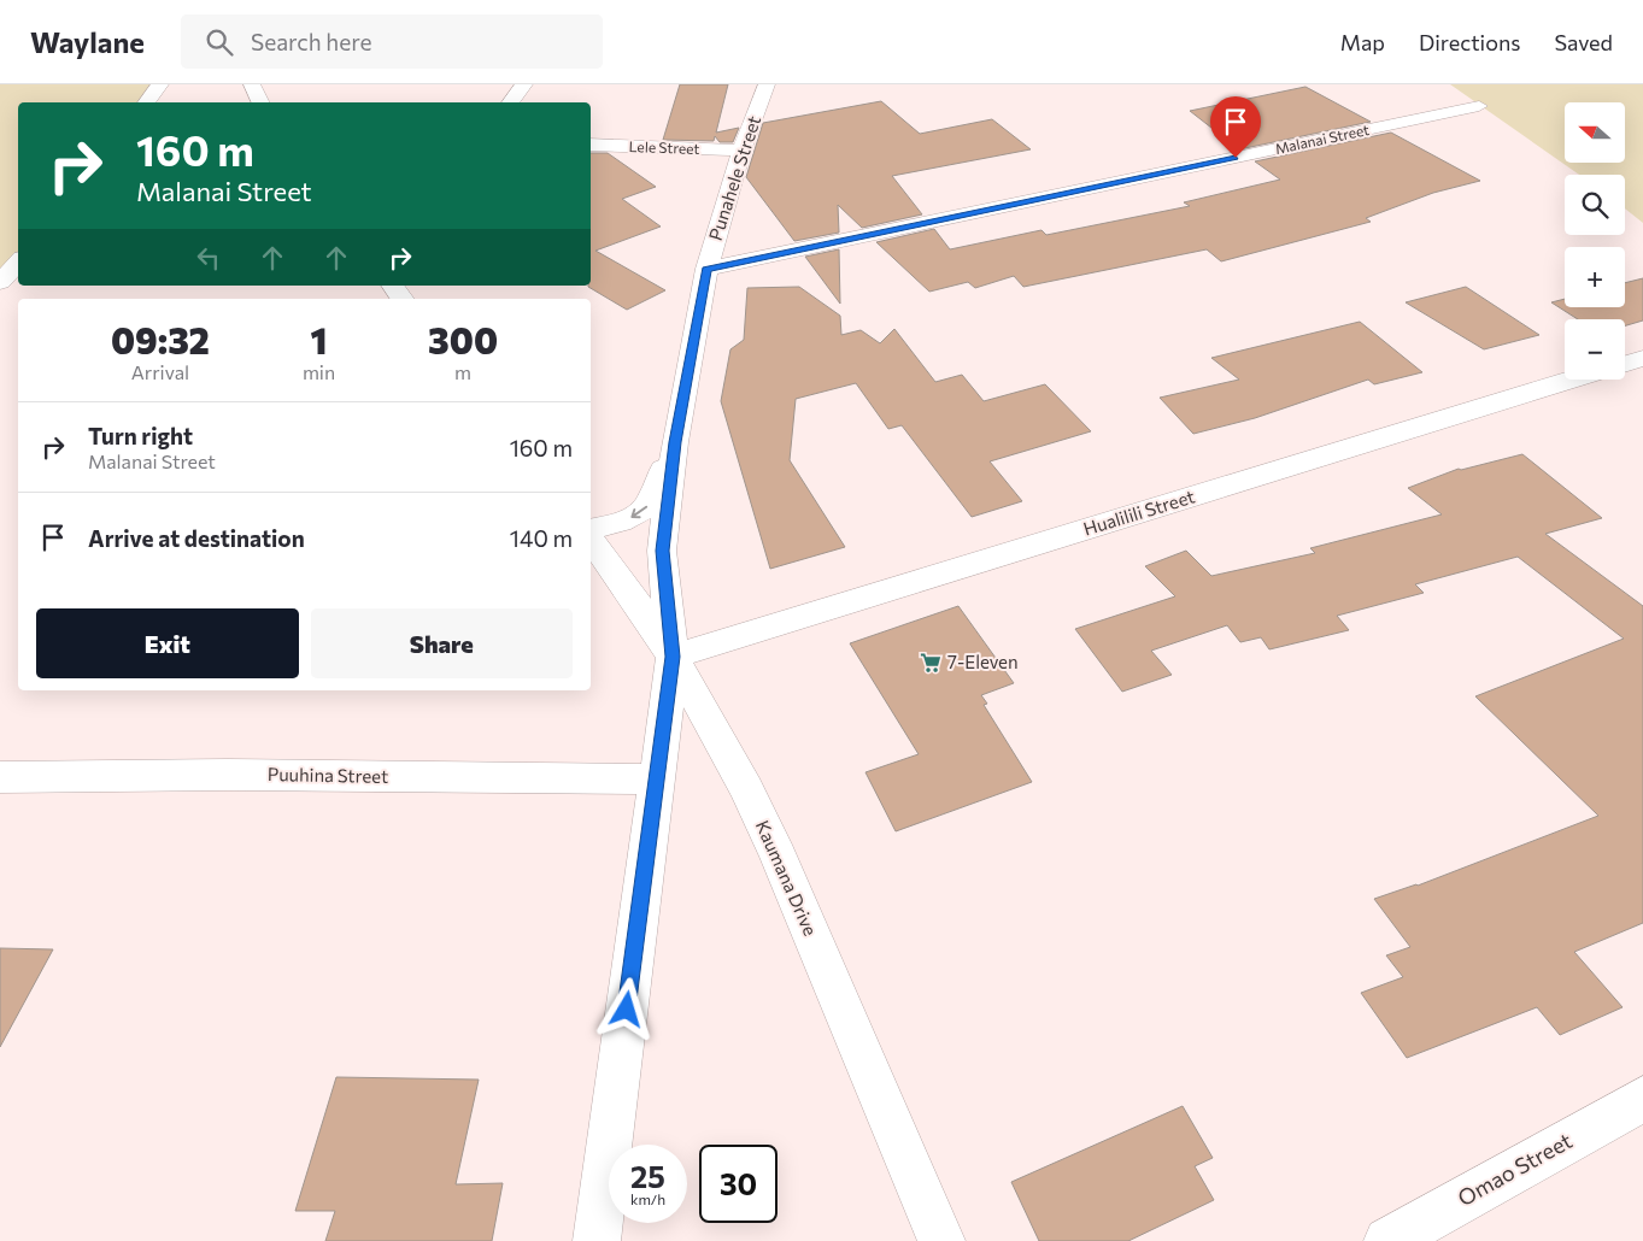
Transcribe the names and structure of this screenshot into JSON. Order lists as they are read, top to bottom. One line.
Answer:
{"streets":{"street":["Malanai Street","Lele Street","Punahele Street","Hualilili Street","Puuhina Street","Kaumana Drive","Omao Street"]},"crossings":[["Malanai Street","Punahele Street"],["Lele Street","Punahele Street"],["Punahele Street","Hualilili Street"],["Punahele Street","Puuhina Street"],["Punahele Street","Kaumana Drive"],["Hualilili Street","Kaumana Drive"]],"places":{"supermarket":["7-Eleven"]},"north":"left","page":{"header":"Waylane","search":"Search here","nav":["Map","Directions","Saved"],"map_buttons":["+","−"],"turn":["160 m","Malanai Street"],"eta":["09:32","Arrival","1","min","300","m"],"list":[{"name":"Turn right","note":"Malanai Street","value":"160 m"},{"name":"Arrive at destination","value":"140 m"}],"buttons":["Exit","Share"],"speed":"25 km/h","limit":"30"}}
